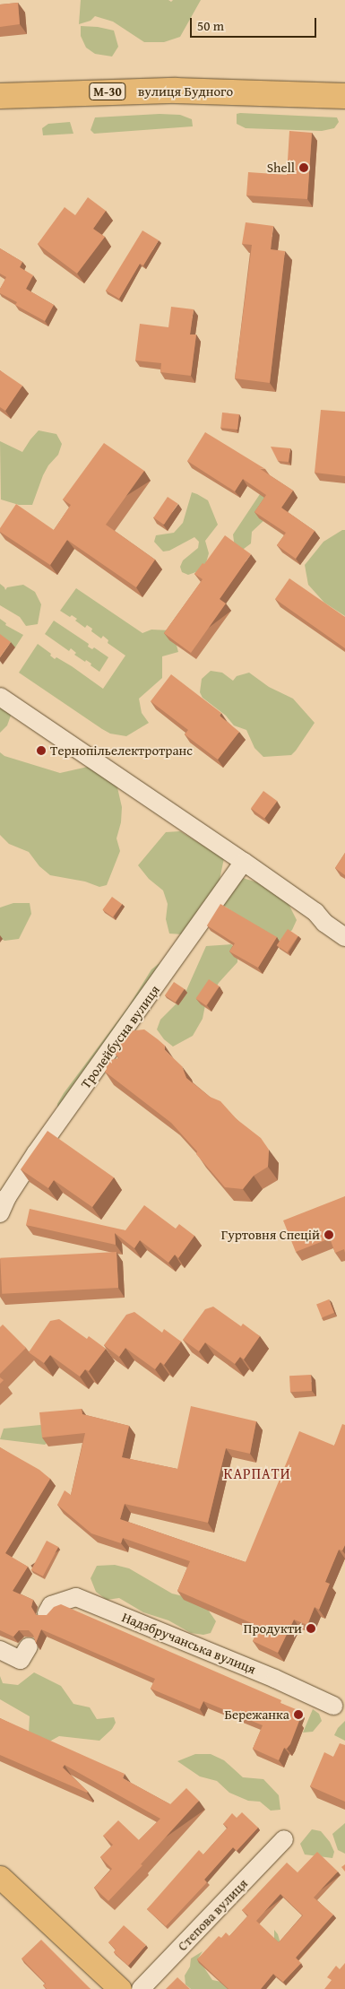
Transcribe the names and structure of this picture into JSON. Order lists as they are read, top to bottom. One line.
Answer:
{"streets":{"highway":["М-30","вулиця Будного"],"street":["Тролейбусна вулиця","Надзбручанська вулиця","Степова вулиця"]},"districts":["КАРПАТИ"],"places":["Shell","Тернопільелектротранс","Гуртовня Спецій","Продукти","Бережанка"],"scale_bar":"50 m"}
